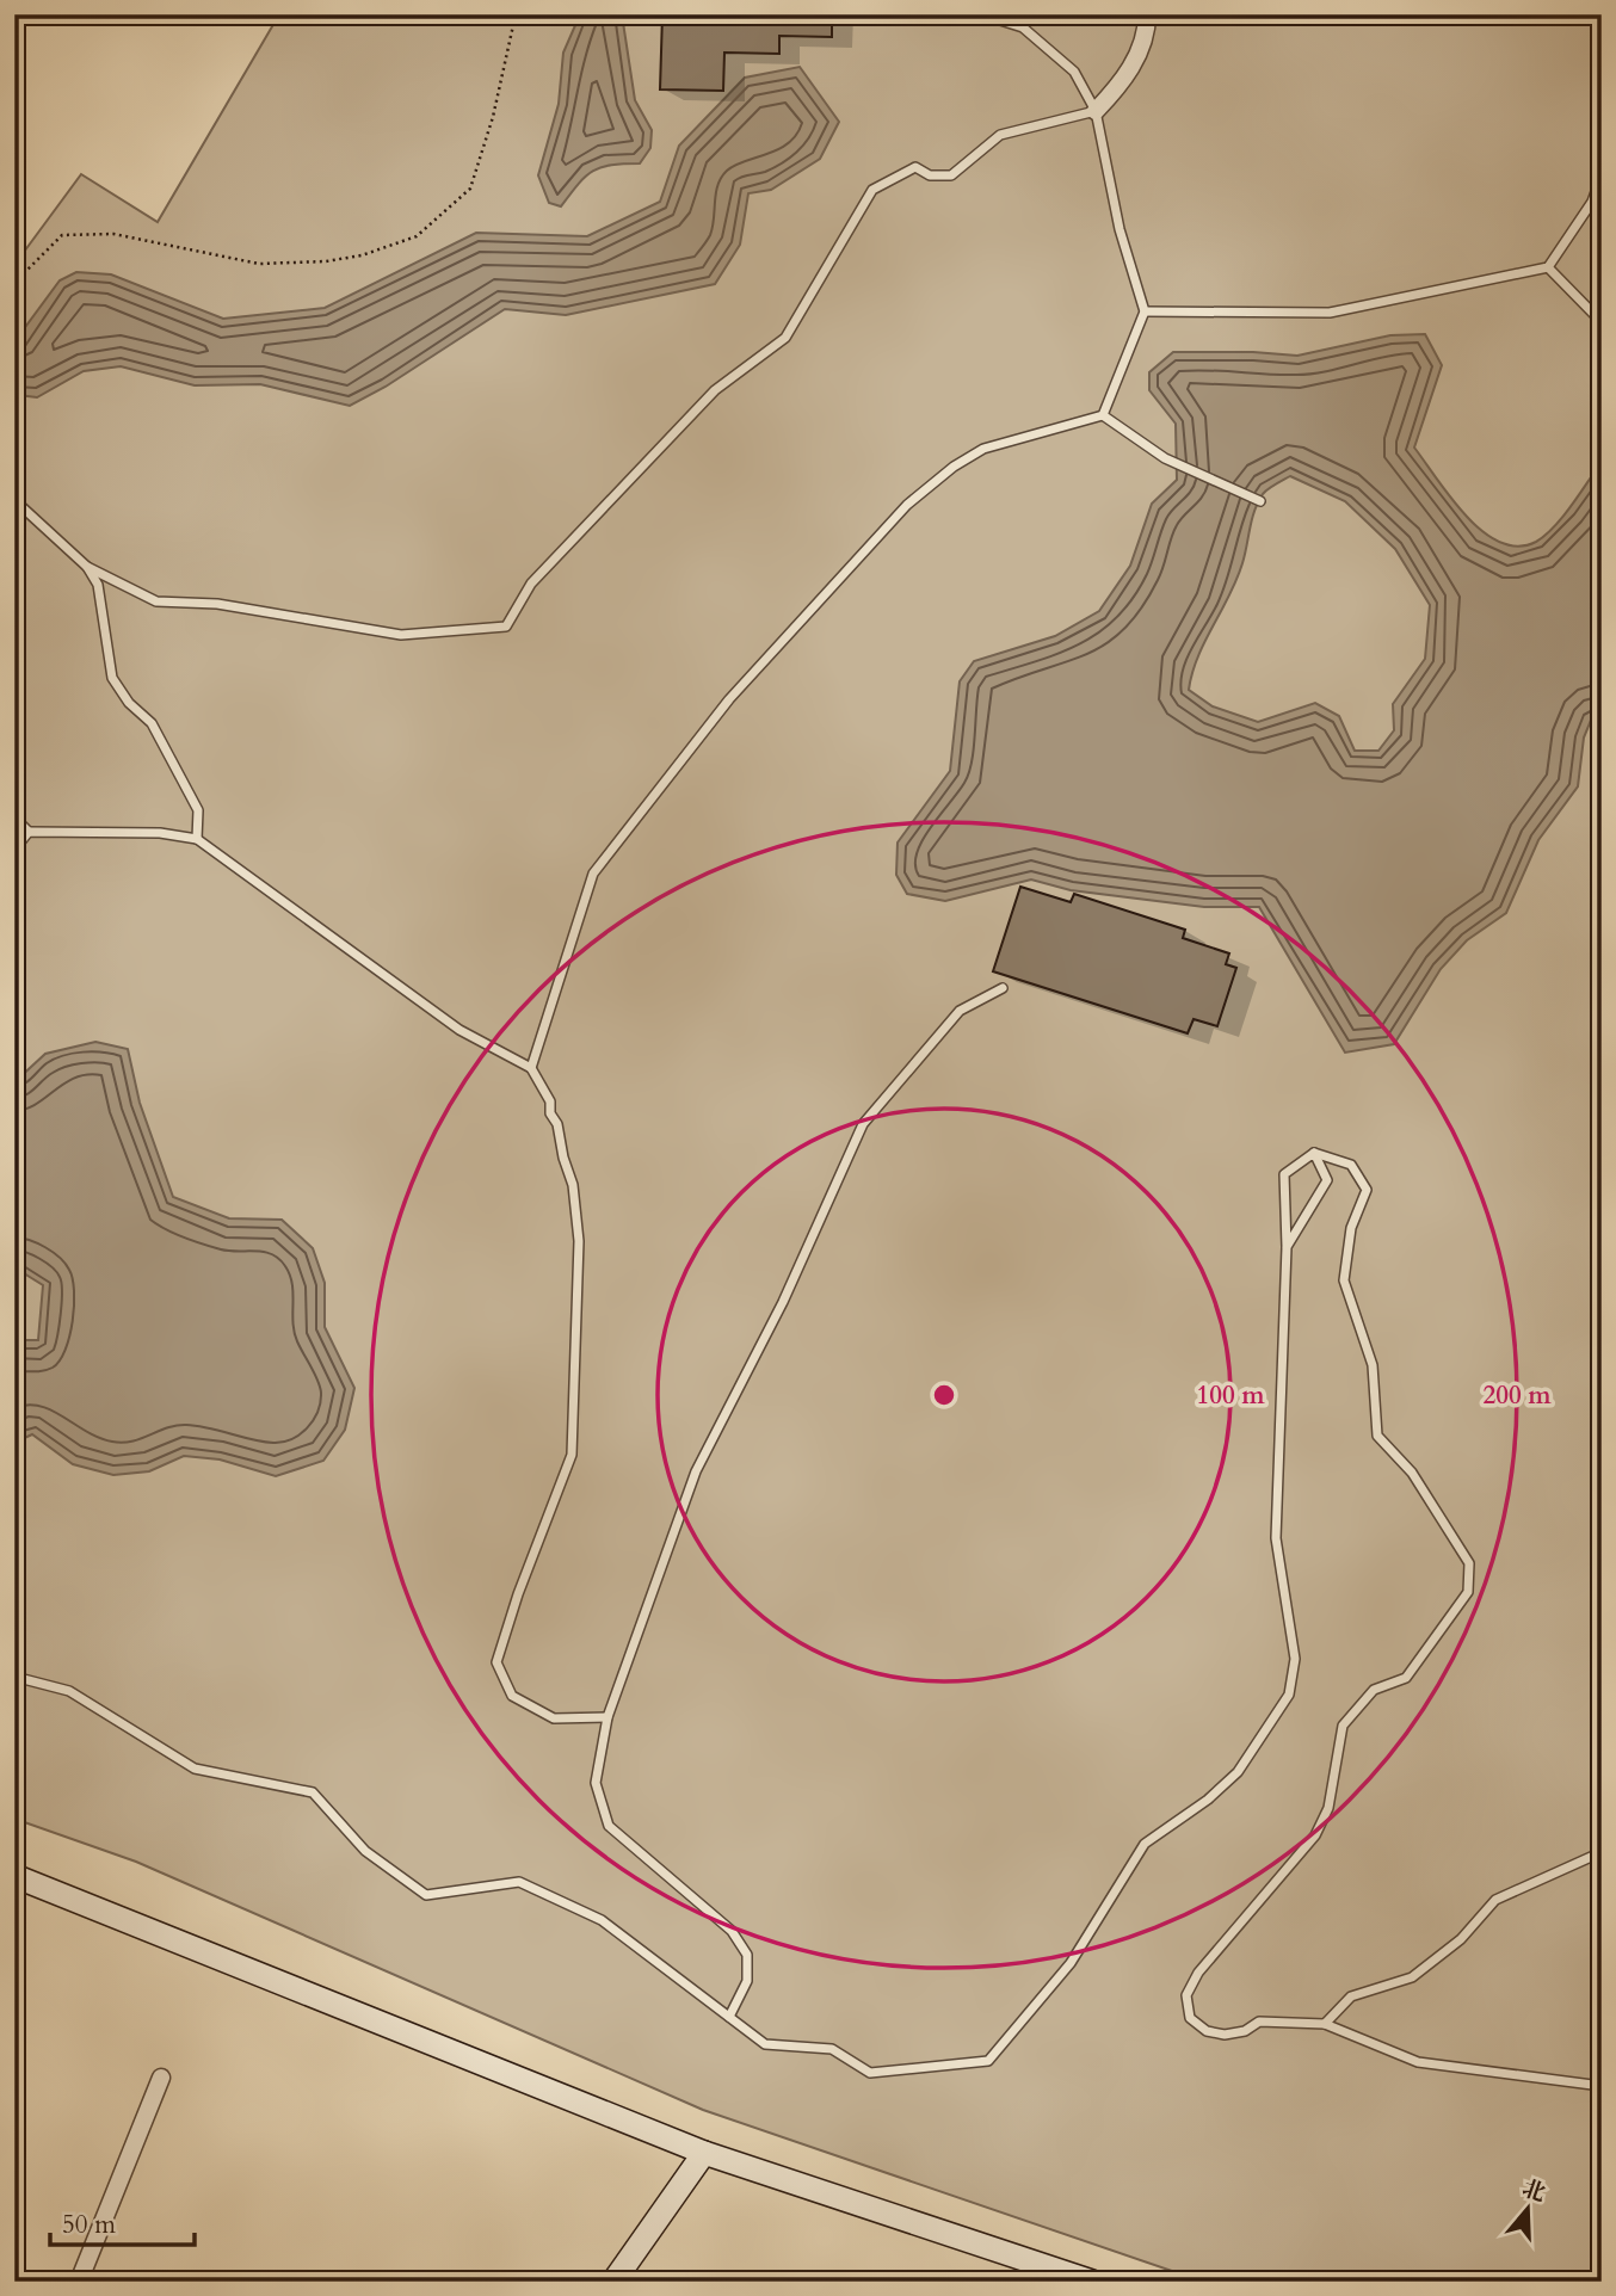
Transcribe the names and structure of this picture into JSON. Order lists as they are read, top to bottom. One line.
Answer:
{"scale_bar":"50 m","north":"top","rings":["100 m","200 m"]}
